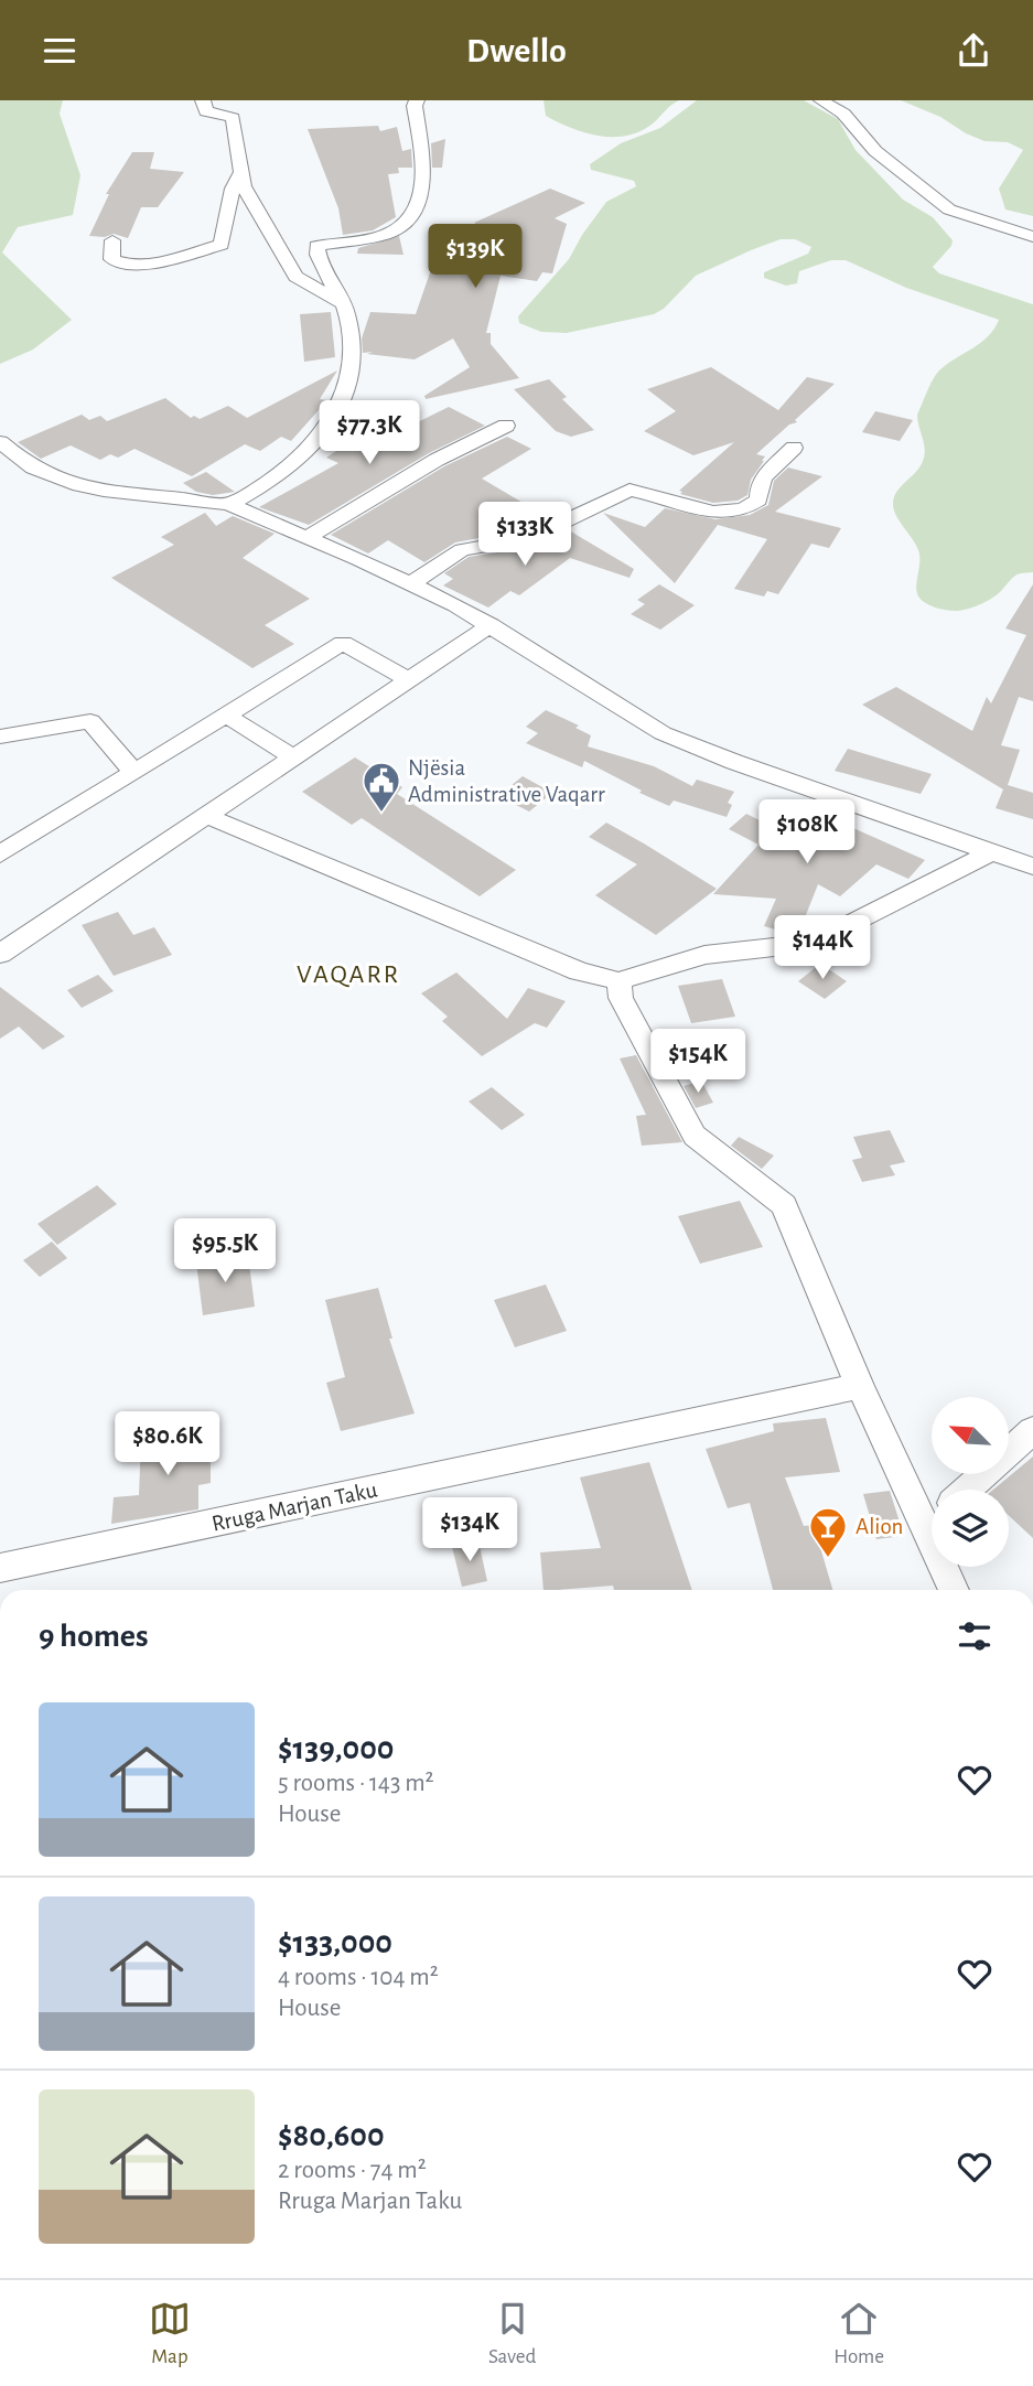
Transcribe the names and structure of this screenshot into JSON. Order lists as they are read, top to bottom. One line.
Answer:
{"streets":{"street":["Rruga Marjan Taku"]},"districts":["VAQARR"],"places":{"public building":["Njësia Administrative Vaqarr"],"bar":["Alion"]},"north":"top left","page":{"header":"Dwello","price":["$139K","$77.3K","$133K","$108K","$144K","$154K","$95.5K","$80.6K","$134K"],"heading":"9 homes","list":[{"name":"$139,000","note":"5 rooms · 143 m² · House"},{"name":"$133,000","note":"4 rooms · 104 m² · House"},{"name":"$80,600","note":"2 rooms · 74 m² · Rruga Marjan Taku"}],"tabs":["Map","Saved","Home"]}}
